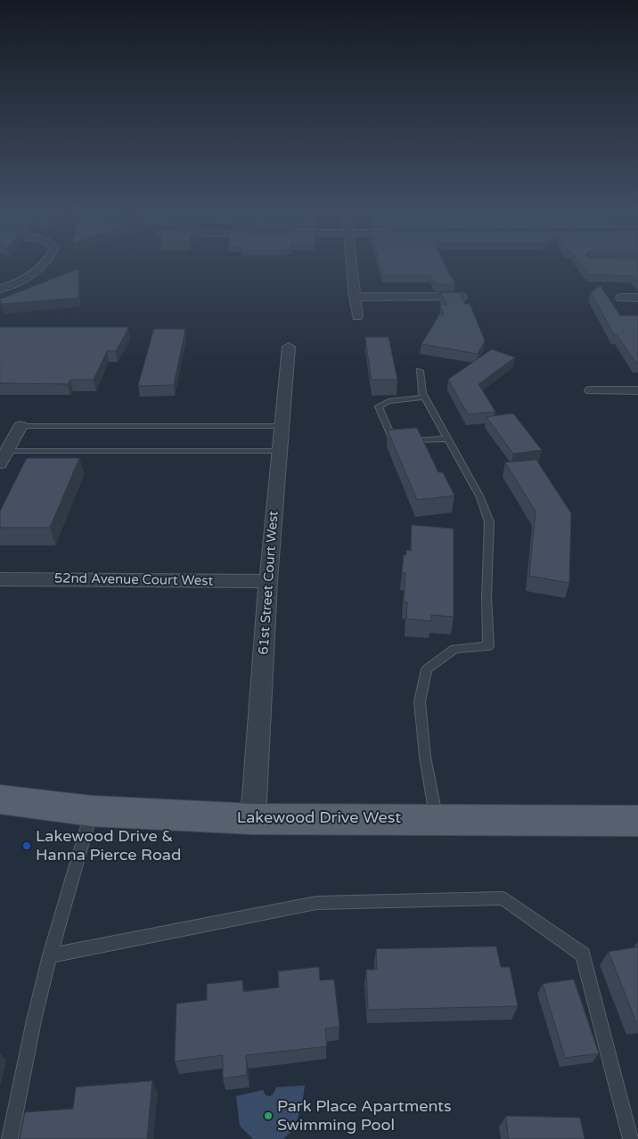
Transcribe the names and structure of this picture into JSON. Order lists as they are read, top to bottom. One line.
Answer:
{"streets":{"main road":["Lakewood Drive West"],"street":["52nd Avenue Court West","61st Street Court West"]},"crossings":[["52nd Avenue Court West","61st Street Court West"],["61st Street Court West","Lakewood Drive West"]],"places":["Lakewood Drive & Hanna Pierce Road","Park Place Apartments Swimming Pool"]}
